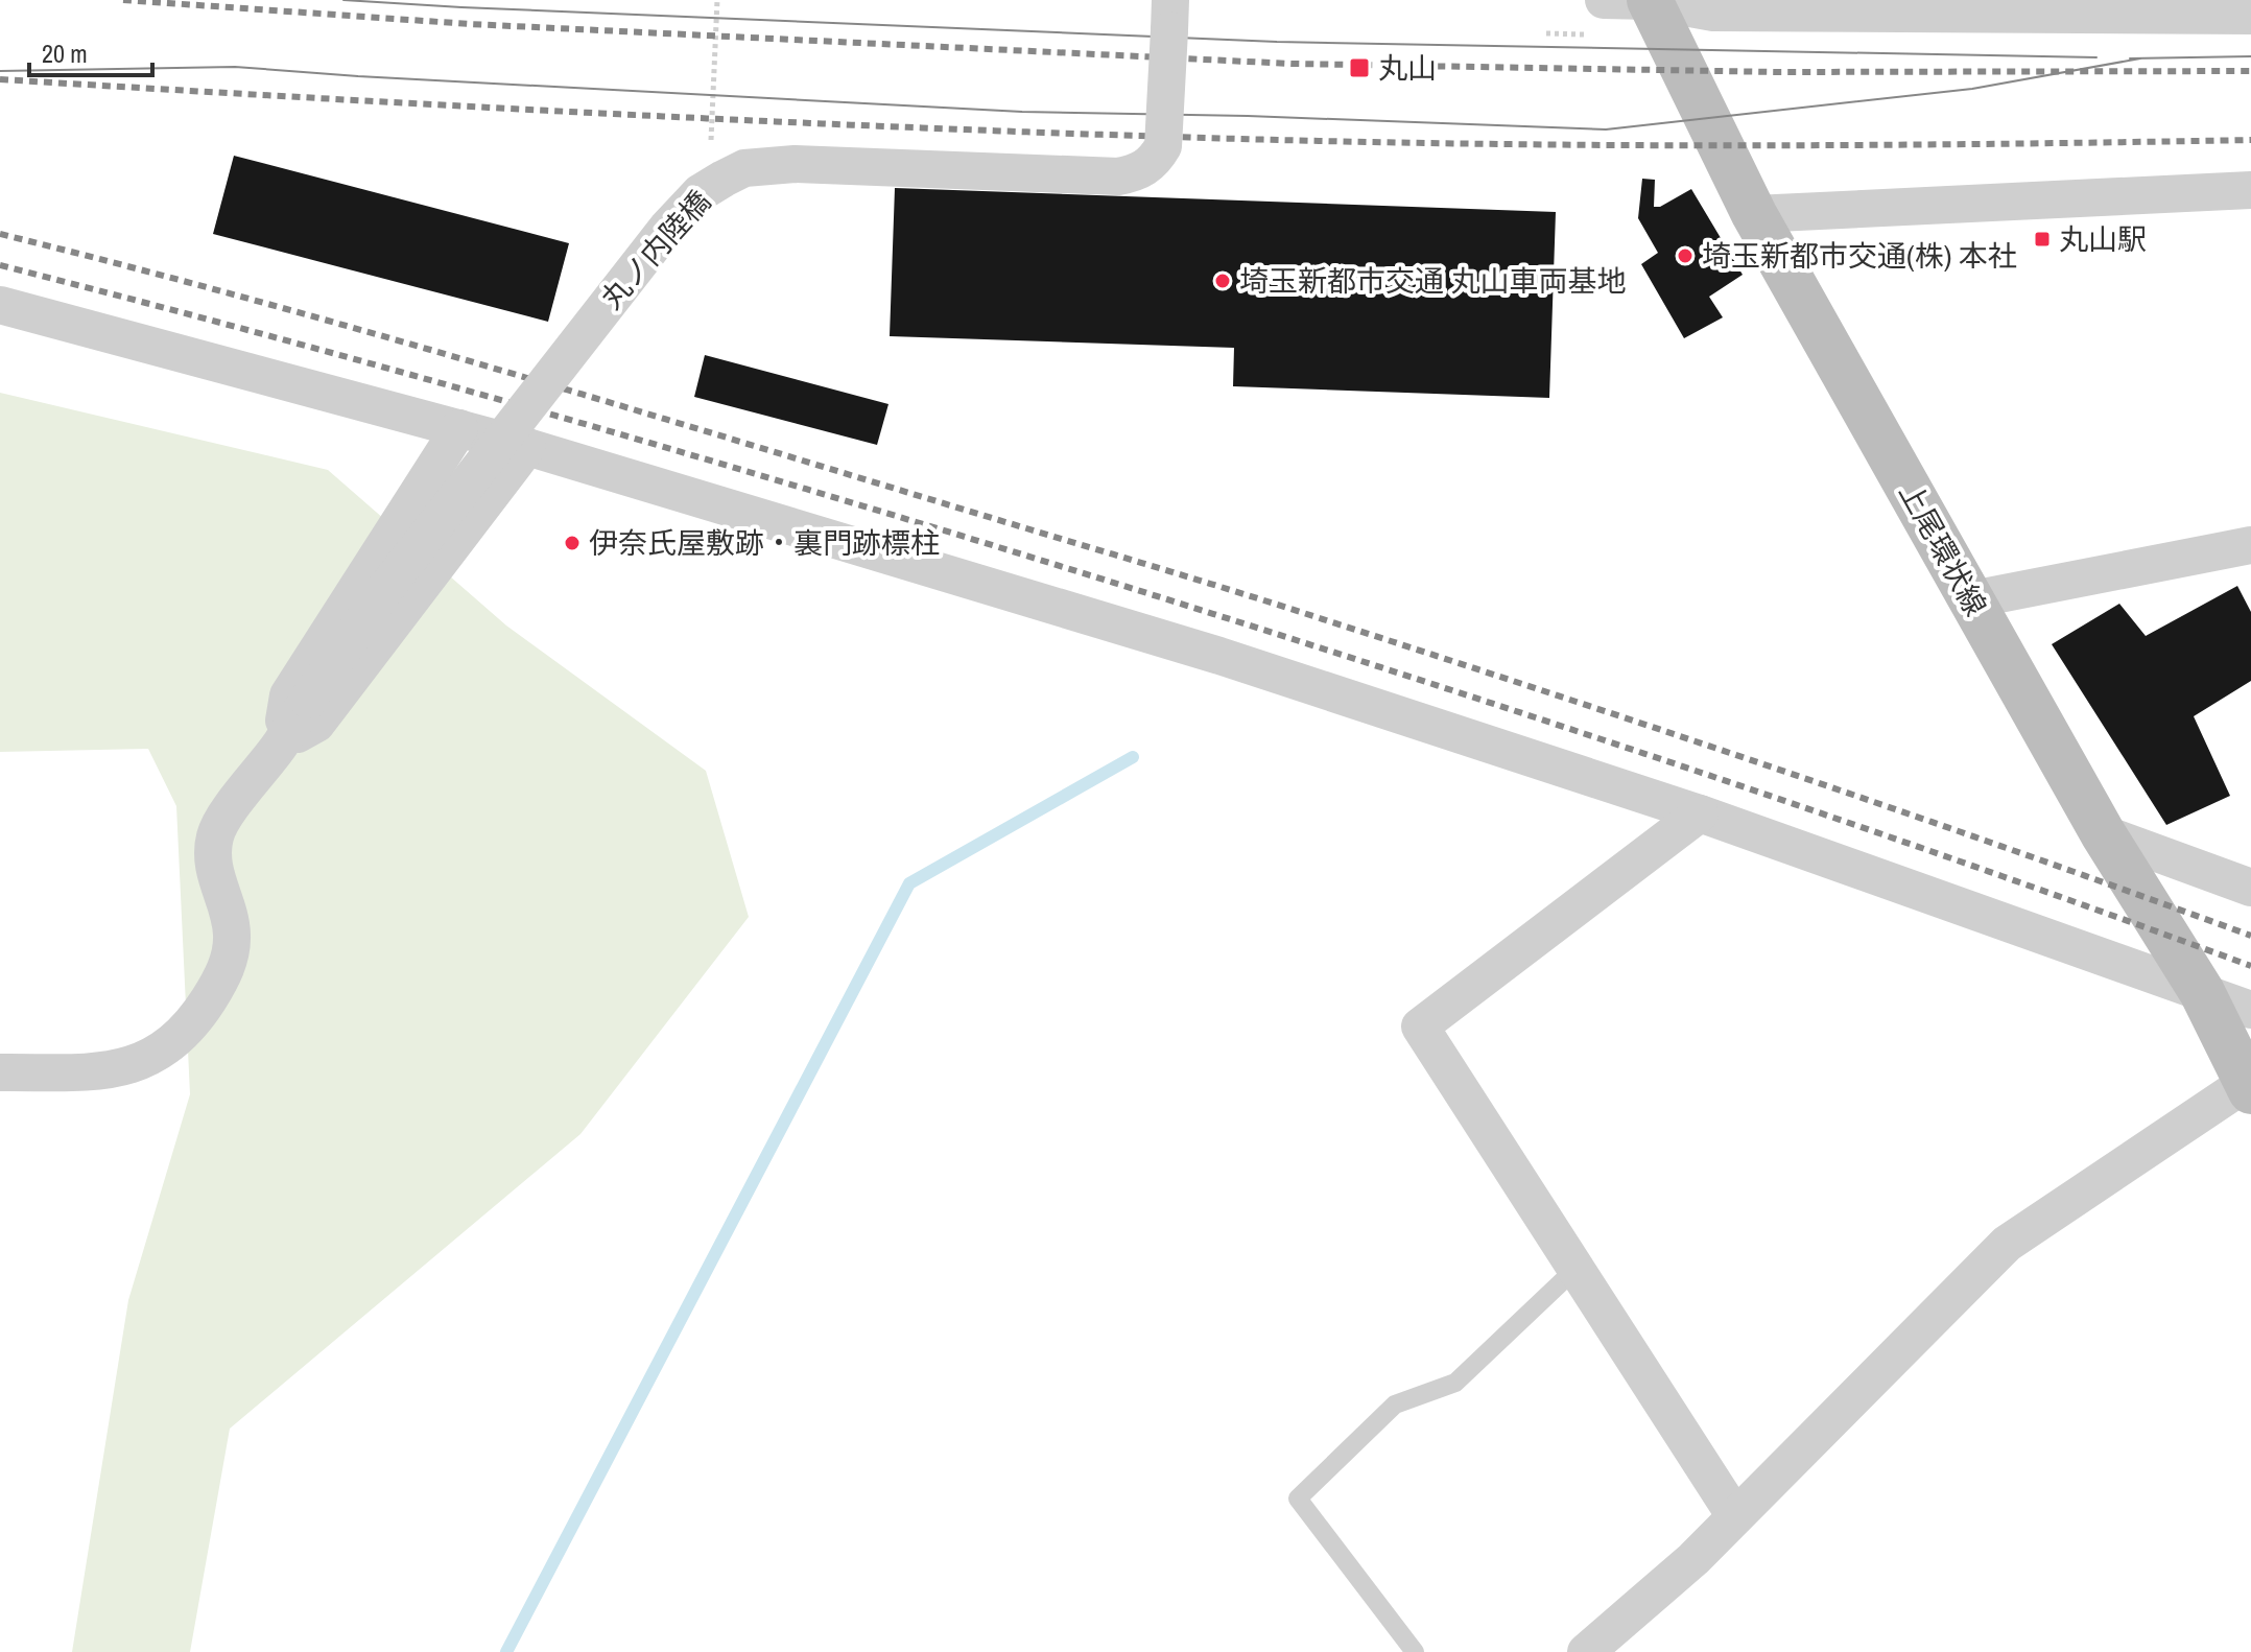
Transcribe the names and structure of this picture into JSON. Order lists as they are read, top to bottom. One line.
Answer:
{"streets":{"main road":["上尾環状線"],"street":["丸ノ内陸橋"]},"places":{"transit":["丸山","丸山駅"],"other":["埼玉新都市交通(株) 本社","埼玉新都市交通 丸山車両基地","伊奈氏屋敷跡・裏門跡標柱"]},"scale_bar":"20 m"}
